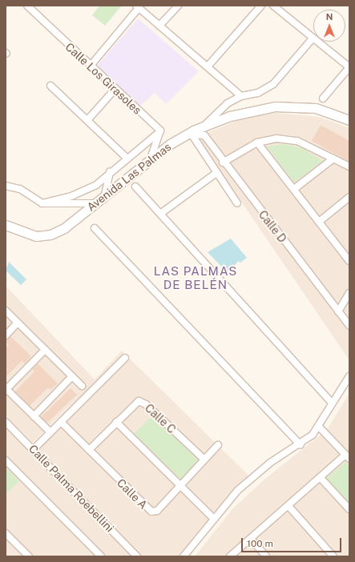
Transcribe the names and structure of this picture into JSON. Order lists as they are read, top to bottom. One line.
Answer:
{"streets":{"main road":["Avenida Las Palmas"],"street":["Calle Los Girasoles","Calle D","Calle C","Calle Palma Roebellini","Calle A"]},"crossings":[["Avenida Las Palmas","Calle D"],["Calle C","Calle A"]],"districts":["LAS PALMAS DE BELÉN"],"scale_bar":"100 m","north":"top"}
